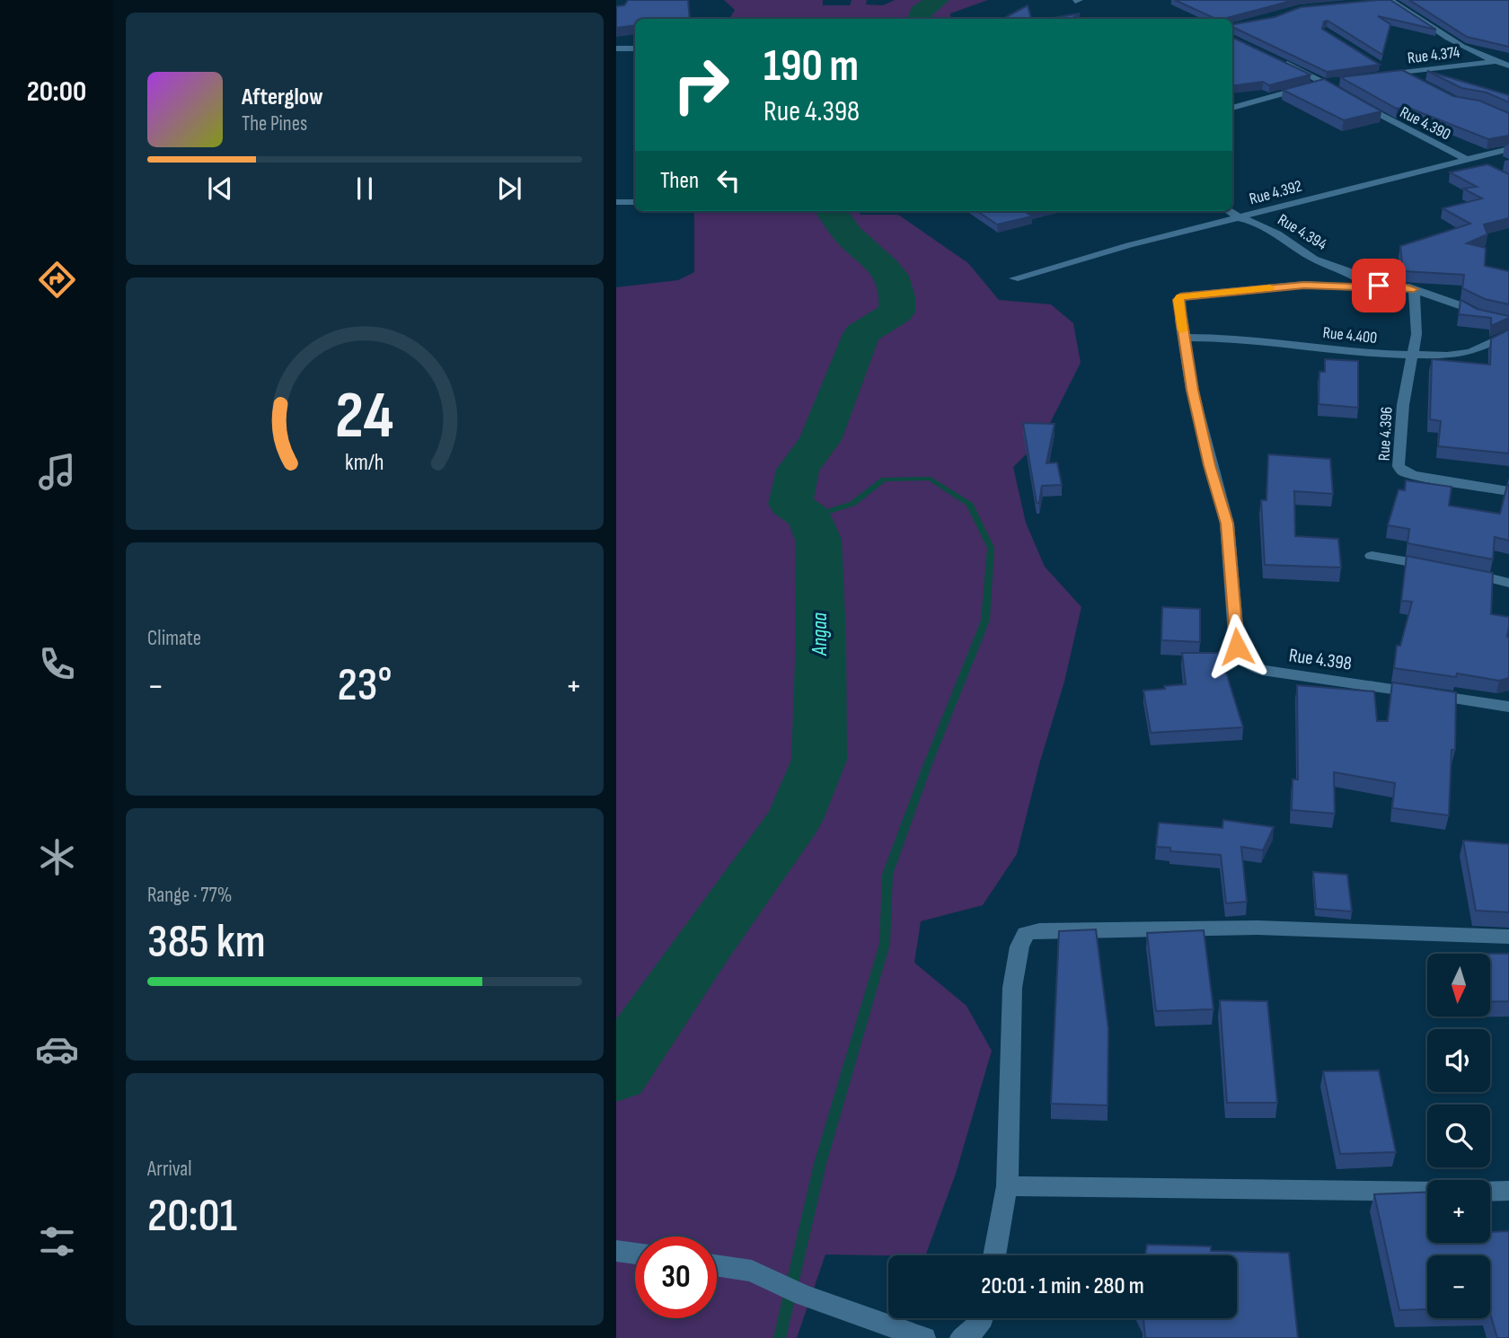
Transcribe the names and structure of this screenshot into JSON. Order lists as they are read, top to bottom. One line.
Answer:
{"streets":{"street":["Rue 4.374","Rue 4.390","Rue 4.392","Rue 4.394","Rue 4.400","Rue 4.396","Rue 4.398"]},"crossings":[["Rue 4.390","Rue 4.392"],["Rue 4.392","Rue 4.394"],["Rue 4.394","Rue 4.396"],["Rue 4.394","Rue 4.398"],["Rue 4.400","Rue 4.396"],["Rue 4.400","Rue 4.398"],["Rue 4.396","Rue 4.398"]],"water":["Angaa"],"north":"bottom","page":{"tabs":"20:00","turn":["190 m","Rue 4.398"],"song":["Afterglow","The Pines"],"then":"Then","tile":["Climate",["Range · 77%","385 km"],["Arrival","20:01"]],"heat":["−","23°","+"],"map_buttons":["+","−"],"limit":"30","trip":"20:01 · 1 min · 280 m","gauge":["24","km/h"]}}
